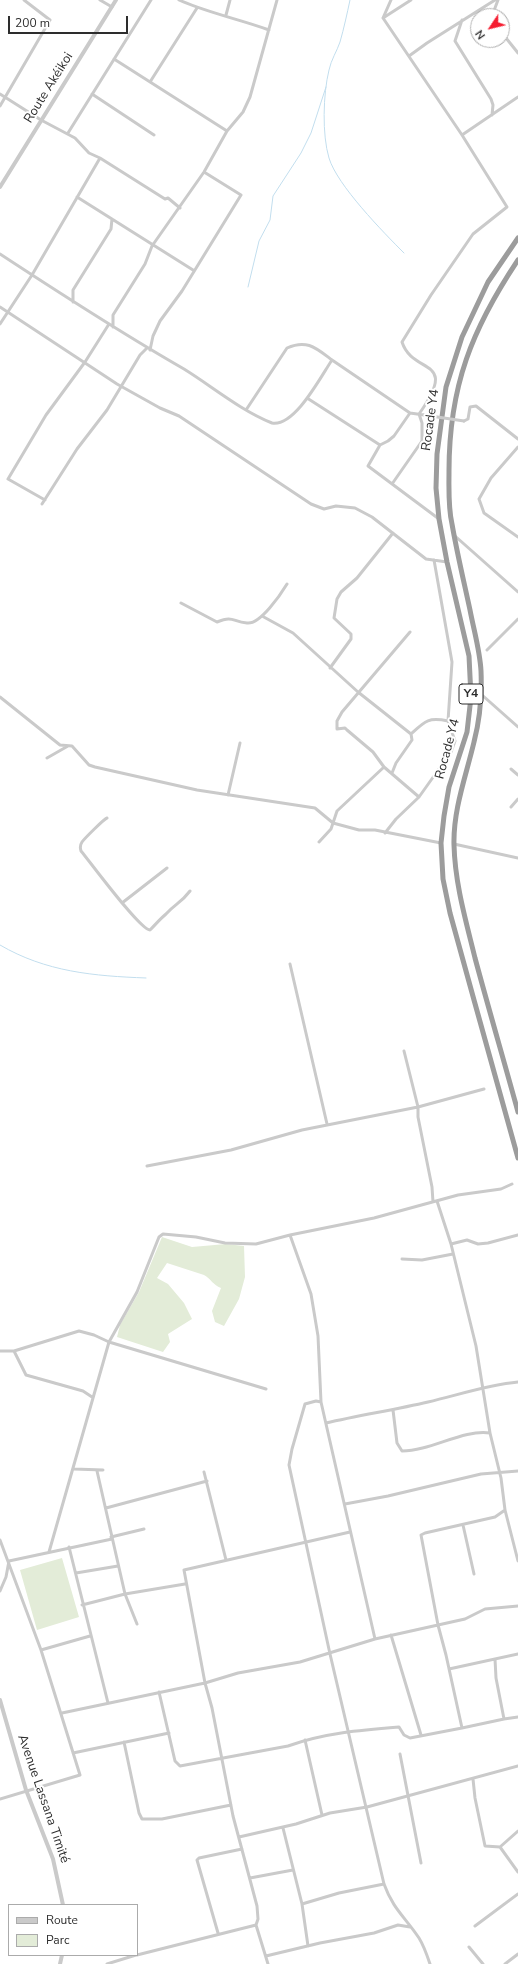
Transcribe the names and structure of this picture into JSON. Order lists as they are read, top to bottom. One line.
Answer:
{"streets":{"highway":["Rocade Y4","Y4"],"street":["Route Akéikoi","Avenue Lassana Timité"]},"legend":["Route","Parc"],"scale_bar":"200 m","north":"bottom left"}
